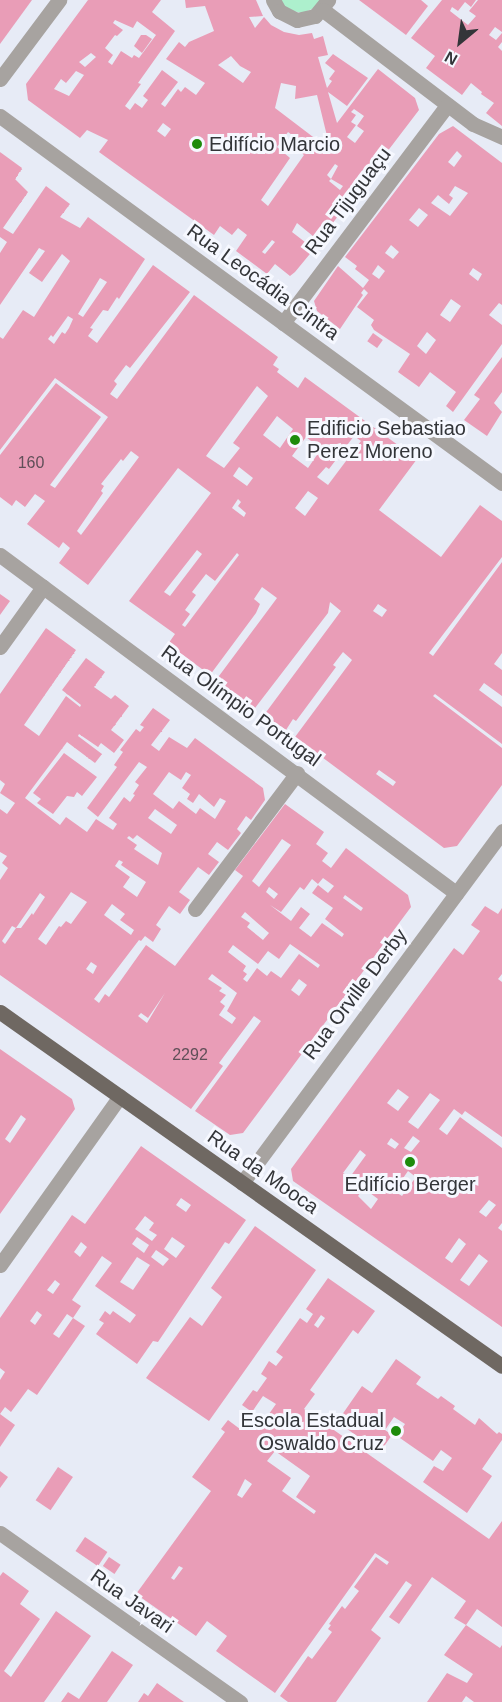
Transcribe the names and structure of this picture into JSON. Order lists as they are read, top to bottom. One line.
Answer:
{"streets":{"main road":["Rua da Mooca"],"street":["Rua Tijuguaçu","Rua Leocádia Cintra","Rua Olímpio Portugal","Rua Orville Derby","Rua Javari"]},"crossings":[["Rua Tijuguaçu","Rua Leocádia Cintra"],["Rua Olímpio Portugal","Rua Orville Derby"],["Rua Orville Derby","Rua da Mooca"]],"places":["Edifício Marcio","Edificio Sebastiao Perez Moreno","Edifício Berger","Escola Estadual Oswaldo Cruz"],"house_numbers":["160","2292"],"north":"bottom left"}
